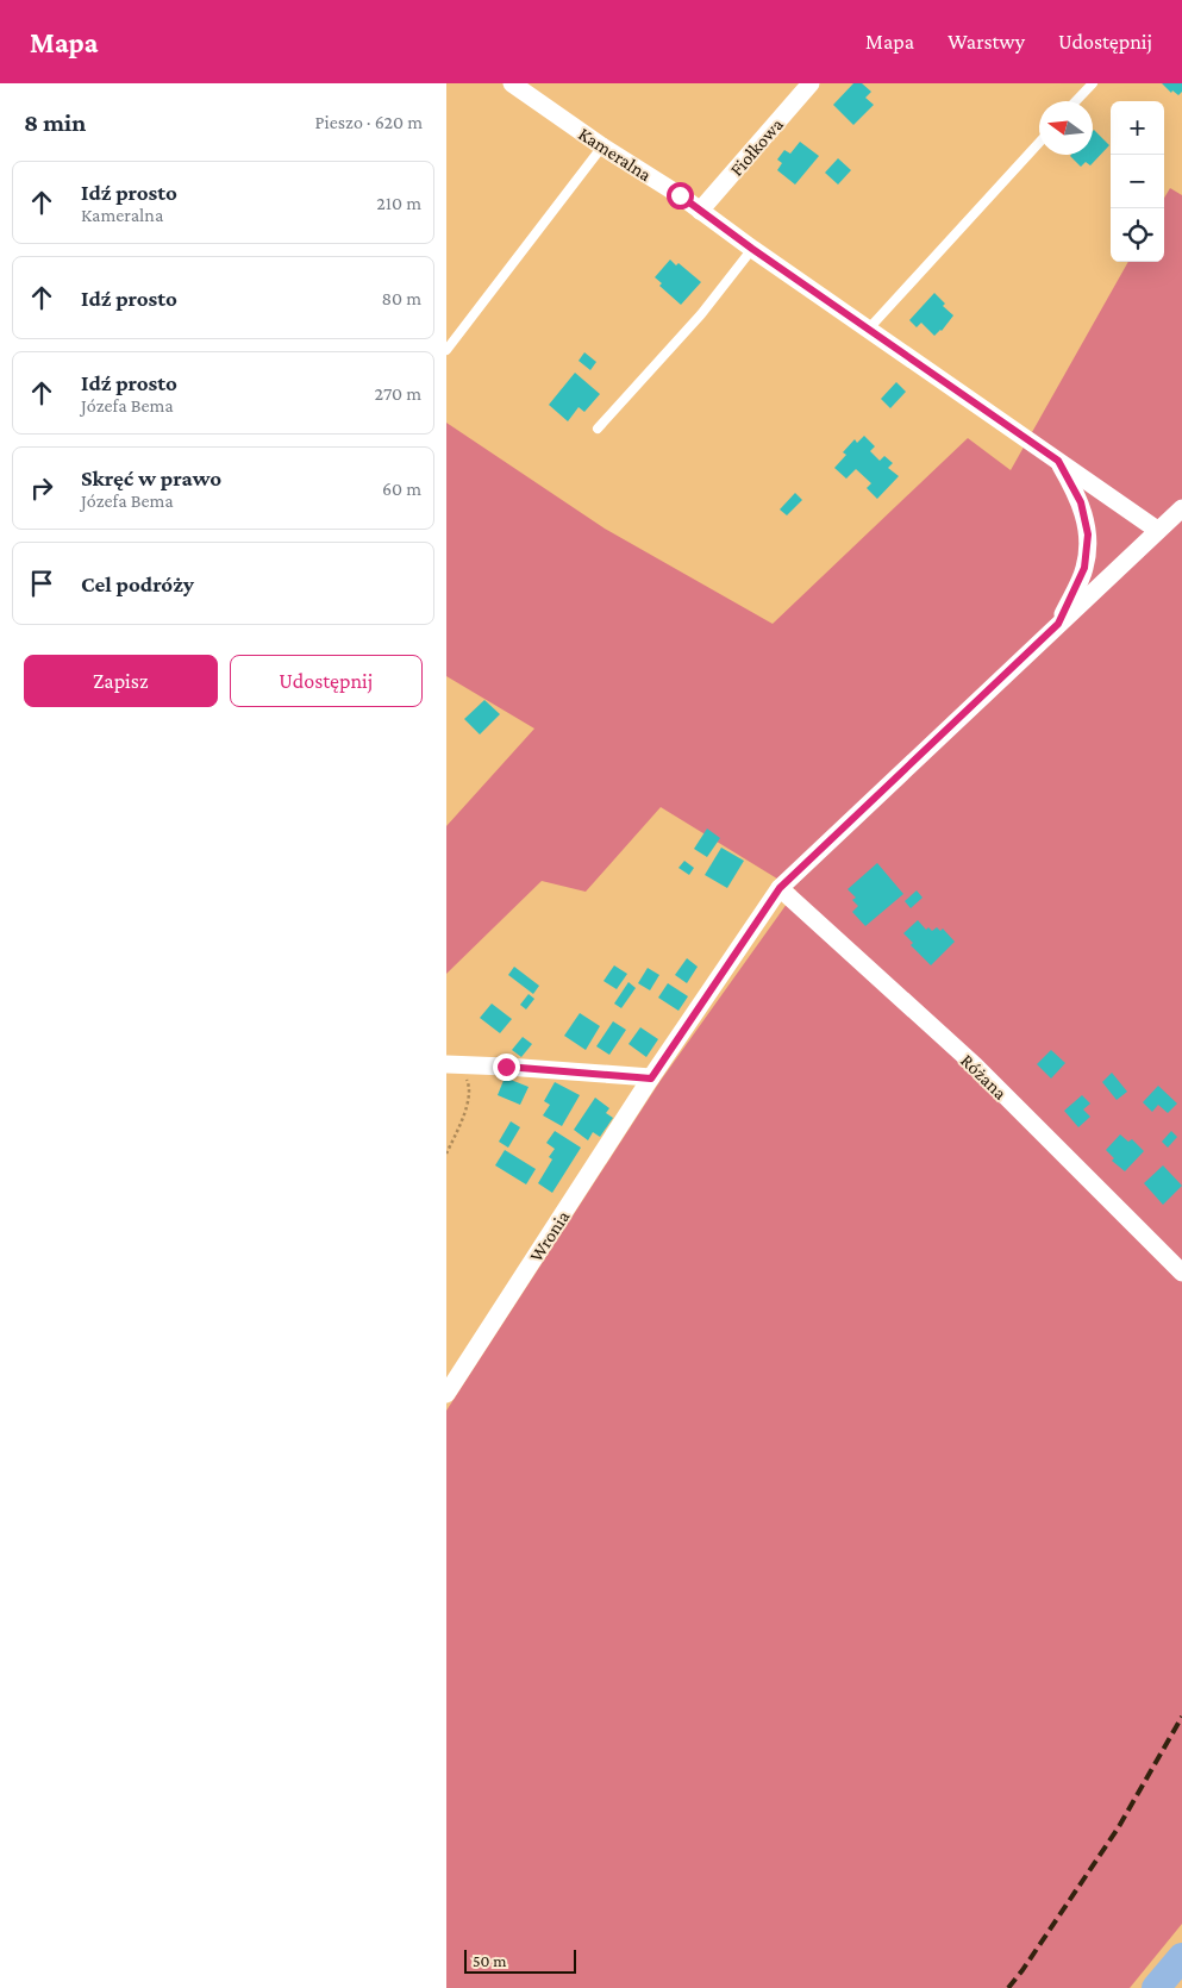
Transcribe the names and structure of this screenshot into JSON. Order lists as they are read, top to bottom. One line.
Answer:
{"streets":{"street":["Fiołkowa","Kameralna","Różana","Wronia"]},"crossings":[["Fiołkowa","Kameralna"],["Kameralna","Wronia"],["Różana","Wronia"]],"scale_bar":"50 m","north":"left","page":{"header":"Mapa","nav":["Mapa","Warstwy","Udostępnij"],"heading":["8 min","Pieszo · 620 m"],"map_buttons":["+","−"],"list":[["Idź prosto","Kameralna","210 m"],["Idź prosto","80 m"],["Idź prosto","Józefa Bema","270 m"],["Skręć w prawo","Józefa Bema","60 m"],"Cel podróży"],"buttons":["Zapisz","Udostępnij"],"scale":"50 m"}}
